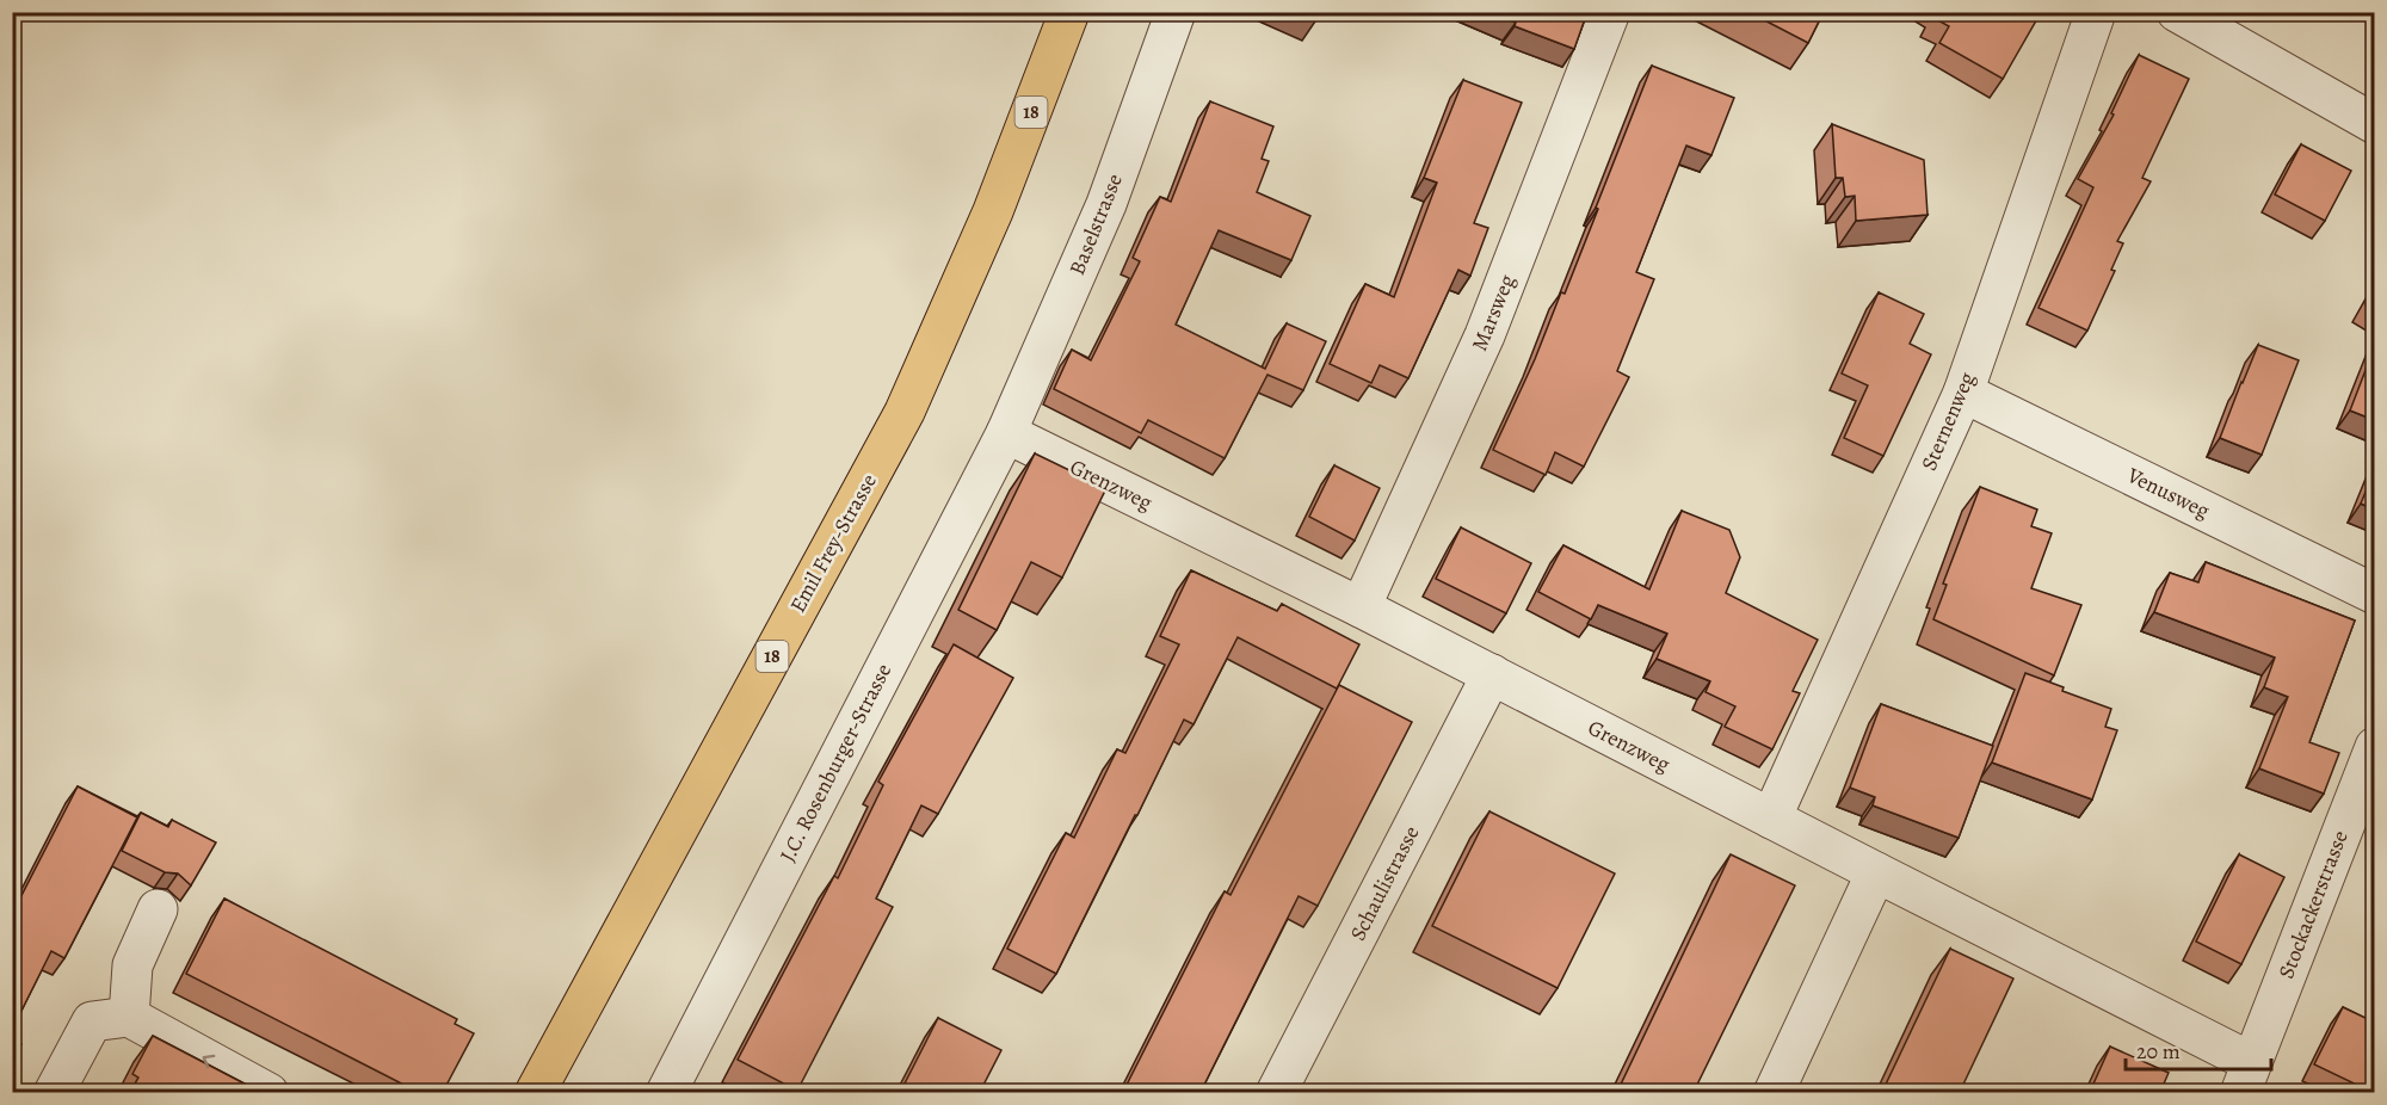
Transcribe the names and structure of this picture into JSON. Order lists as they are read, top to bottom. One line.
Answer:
{"streets":{"main road":["18","Emil Frey-Strasse"],"street":["Baselstrasse","Marsweg","Sternenweg","Grenzweg","Venusweg","J.C. Rosenburger-Strasse","Schaulistrasse","Stockackerstrasse"]},"crossings":[["Baselstrasse","Grenzweg"],["Baselstrasse","J.C. Rosenburger-Strasse"],["Marsweg","Grenzweg"],["Sternenweg","Grenzweg"],["Sternenweg","Venusweg"],["Grenzweg","J.C. Rosenburger-Strasse"],["Grenzweg","Schaulistrasse"],["Grenzweg","Stockackerstrasse"]],"scale_bar":"20 m"}
